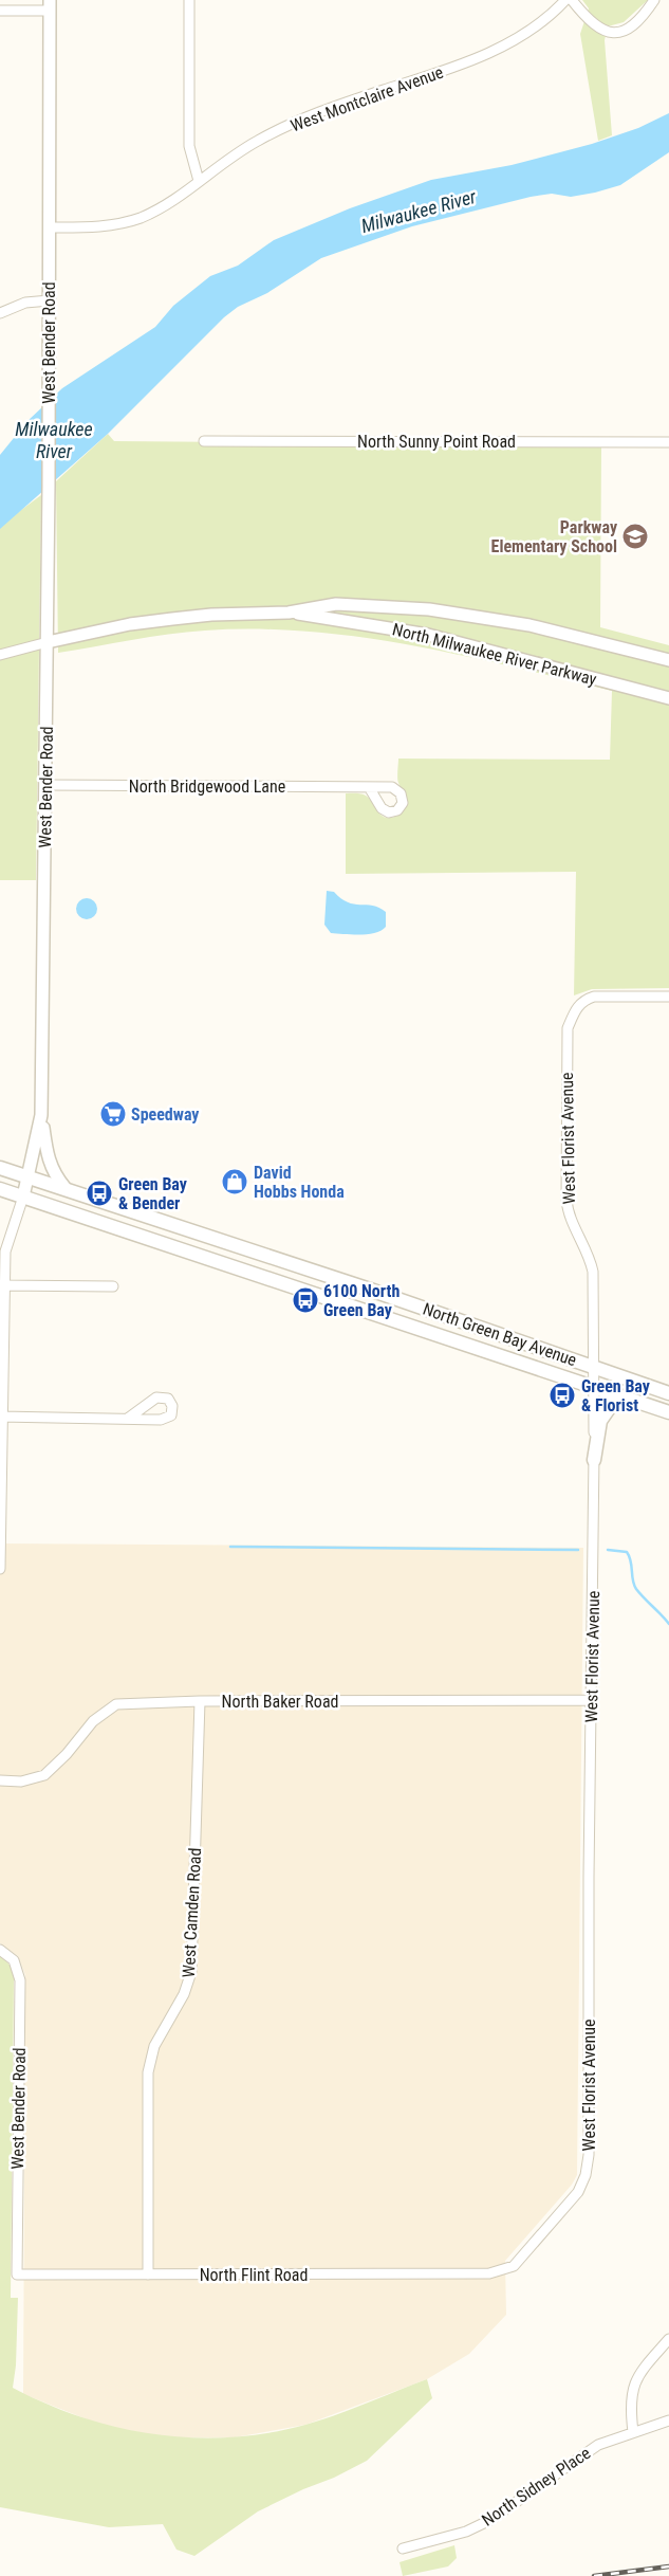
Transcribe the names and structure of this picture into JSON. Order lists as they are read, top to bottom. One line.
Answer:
{"streets":{"main road":["North Green Bay Avenue"],"street":["West Montclaire Avenue","West Bender Road","North Sunny Point Road","North Milwaukee River Parkway","North Bridgewood Lane","West Florist Avenue","North Baker Road","West Camden Road","North Flint Road","North Sidney Place"]},"crossings":[["West Montclaire Avenue","West Bender Road"],["West Bender Road","North Milwaukee River Parkway"],["West Bender Road","North Bridgewood Lane"],["West Bender Road","North Green Bay Avenue"],["West Bender Road","North Flint Road"],["West Florist Avenue","North Green Bay Avenue"],["West Florist Avenue","North Baker Road"],["West Florist Avenue","North Flint Road"],["North Baker Road","West Camden Road"],["West Camden Road","North Flint Road"]],"water":["Milwaukee River"],"places":{"school or university":["Parkway Elementary School"],"supermarket":["Speedway"],"shop":["David Hobbs Honda"],"bus stop":["Green Bay & Bender","6100 North Green Bay","Green Bay & Florist"]}}
